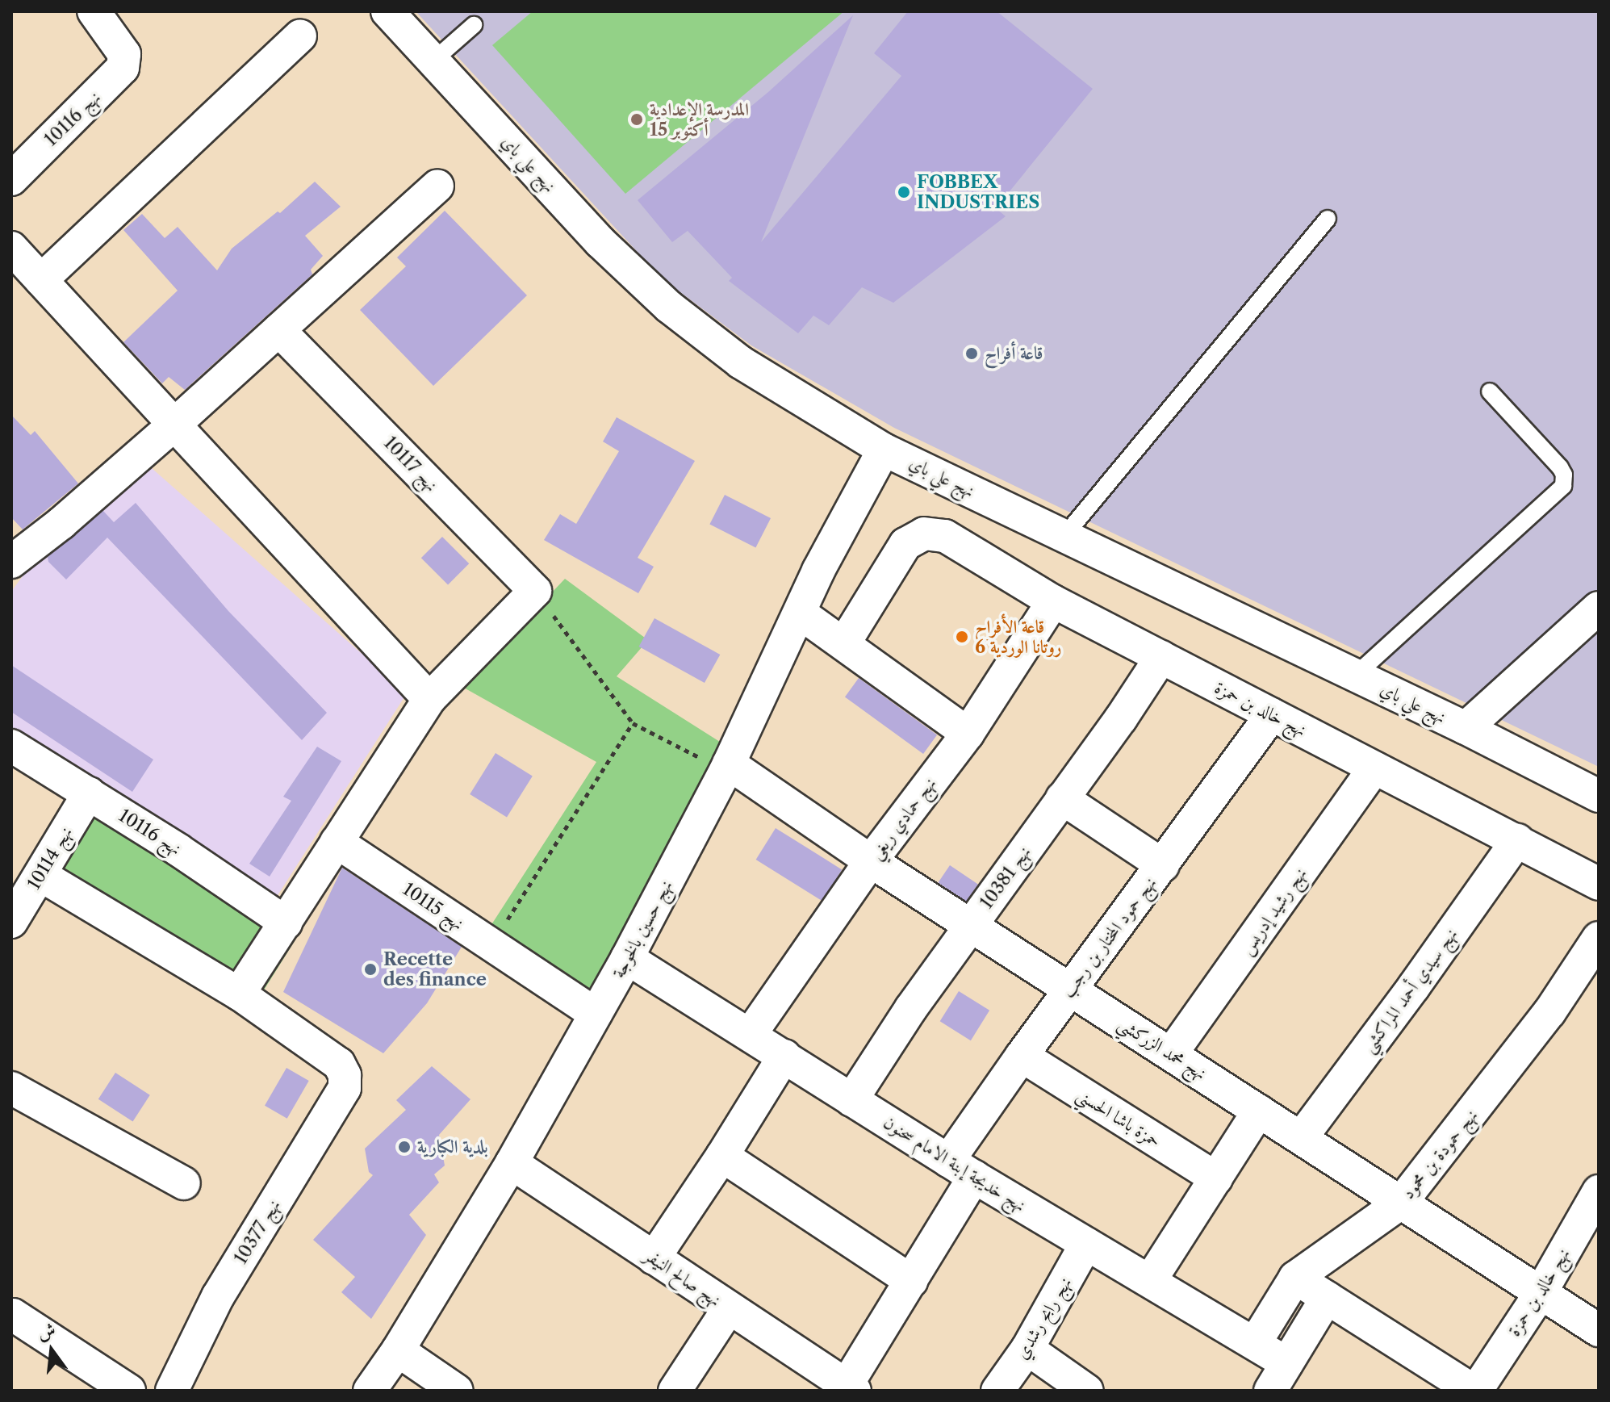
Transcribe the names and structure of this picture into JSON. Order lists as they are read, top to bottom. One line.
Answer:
{"streets":{"street":["نهج 10116","نهج علي باي","نهج 10117","نهج خالد بن حمزة","نهج حمادي ريغي","نهج 10114","نهج 10381","نهج 10115","نهج رشيد إدريس","نهج حسين بالخوجة","نهج حمود المختار بن رجب","نهج سيدي أحمد المراكشي","نهج محمد الزركشي","حمزة باشا الحسني","نهج حمودة بن محمود","نهج خديجة إبنة الامام سحنون","نهج 10377","نهج صالح النيفر","نهج رابح رشدي"]},"crossings":[["نهج 10116","نهج 10114"],["نهج علي باي","نهج حسين بالخوجة"],["نهج خالد بن حمزة","نهج حمادي ريغي"],["نهج خالد بن حمزة","نهج 10381"],["نهج خالد بن حمزة","نهج رشيد إدريس"],["نهج خالد بن حمزة","نهج حمود المختار بن رجب"],["نهج خالد بن حمزة","نهج سيدي أحمد المراكشي"],["نهج خالد بن حمزة","نهج محمد الزركشي"],["نهج حمادي ريغي","نهج محمد الزركشي"],["نهج حمادي ريغي","نهج خديجة إبنة الامام سحنون"],["نهج 10381","نهج محمد الزركشي"],["نهج 10381","نهج خديجة إبنة الامام سحنون"],["نهج 10115","نهج حسين بالخوجة"],["نهج رشيد إدريس","نهج محمد الزركشي"],["نهج حسين بالخوجة","نهج محمد الزركشي"],["نهج حسين بالخوجة","نهج خديجة إبنة الامام سحنون"],["نهج حسين بالخوجة","نهج صالح النيفر"],["نهج حمود المختار بن رجب","نهج محمد الزركشي"],["نهج حمود المختار بن رجب","حمزة باشا الحسني"],["نهج حمود المختار بن رجب","نهج خديجة إبنة الامام سحنون"],["نهج حمود المختار بن رجب","نهج صالح النيفر"],["نهج سيدي أحمد المراكشي","نهج محمد الزركشي"],["نهج محمد الزركشي","نهج حمودة بن محمود"],["نهج حمودة بن محمود","نهج خديجة إبنة الامام سحنون"],["نهج خديجة إبنة الامام سحنون","نهج رابح رشدي"]],"places":["المدرسة الإعدادية 15 أكتوبر","FOBBEX INDUSTRIES","قاعة أفراح","قاعة الأفراح روتانا الوردية 6","Recette des finance","بلدية الكبارية"],"north":"top"}
